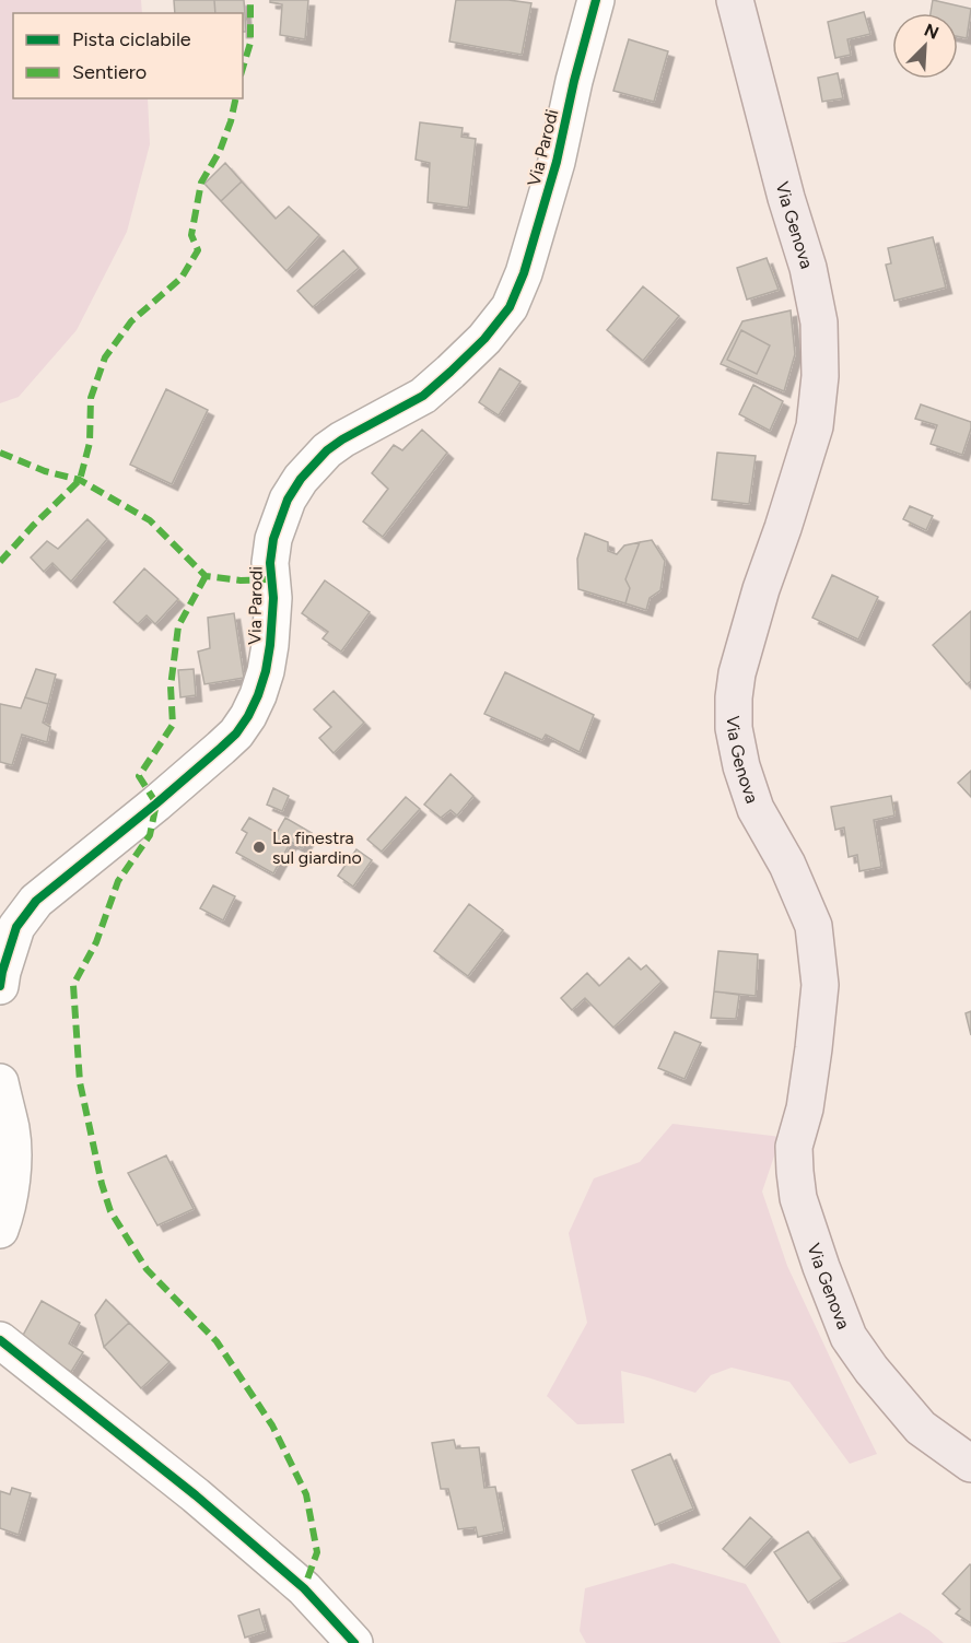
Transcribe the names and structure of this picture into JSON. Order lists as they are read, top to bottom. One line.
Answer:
{"streets":{"main road":["Via Genova"],"street":["Via Parodi"]},"places":["La finestra sul giardino"],"legend":["Pista ciclabile","Sentiero"],"north":"top right"}
